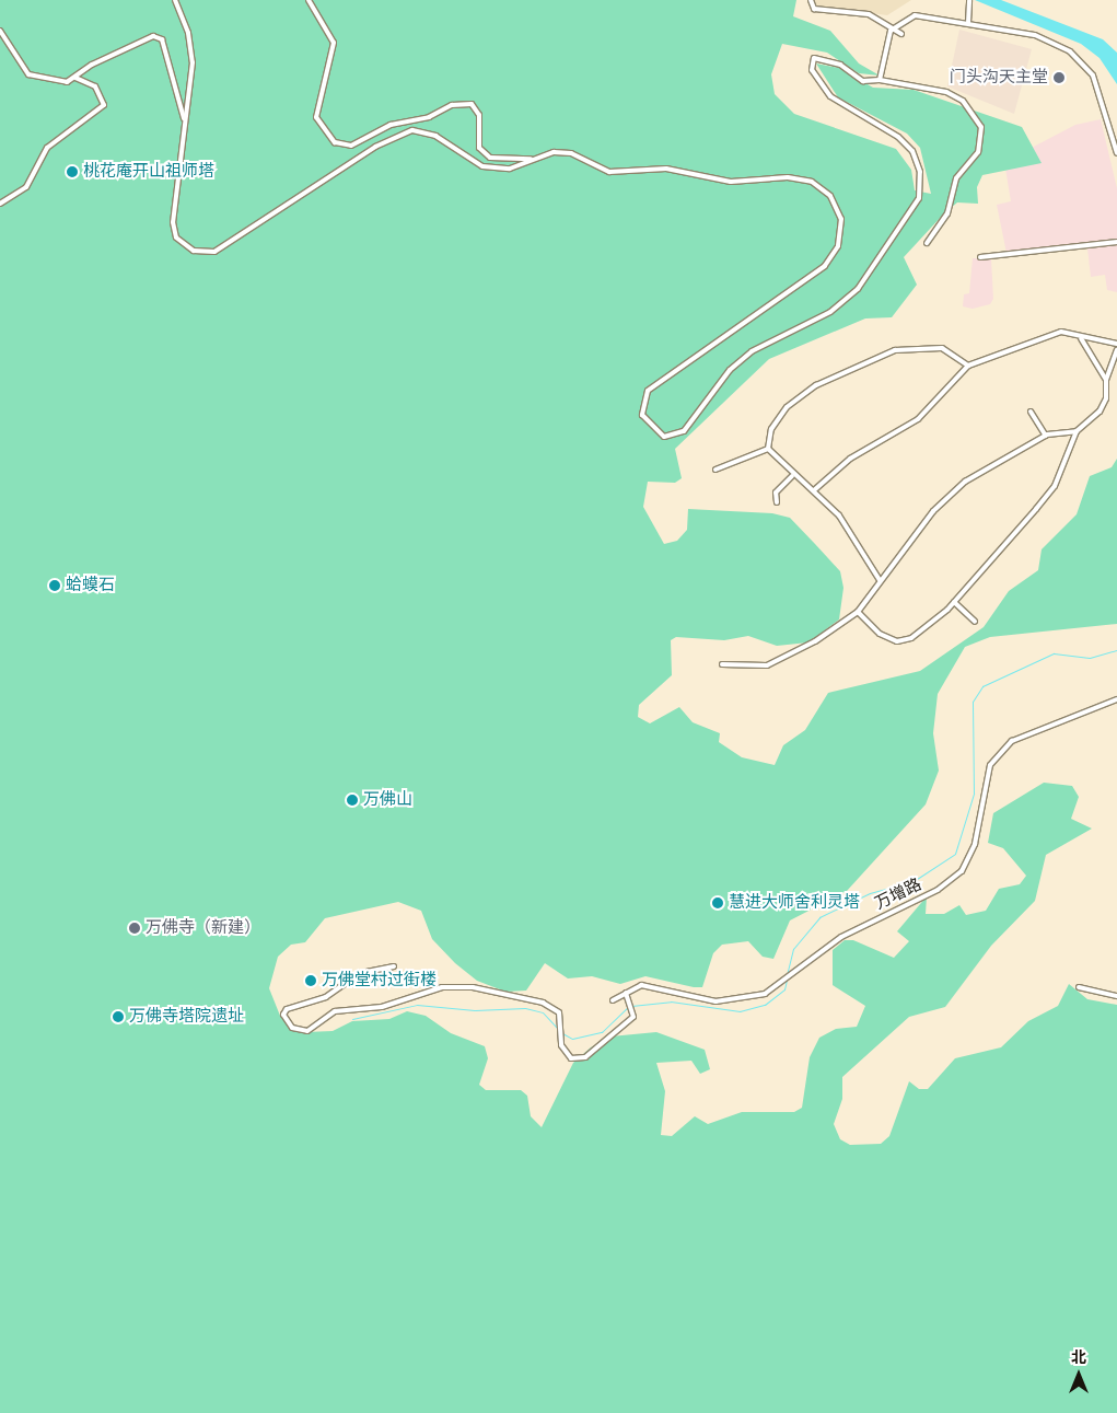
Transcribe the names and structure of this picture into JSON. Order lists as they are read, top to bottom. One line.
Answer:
{"streets":{"street":["万增路"]},"places":["门头沟天主堂","桃花庵开山祖师塔","蛤蟆石","万佛山","慧进大师舍利灵塔","万佛寺（新建）","万佛堂村过街楼","万佛寺塔院遗址"],"north":"top"}
